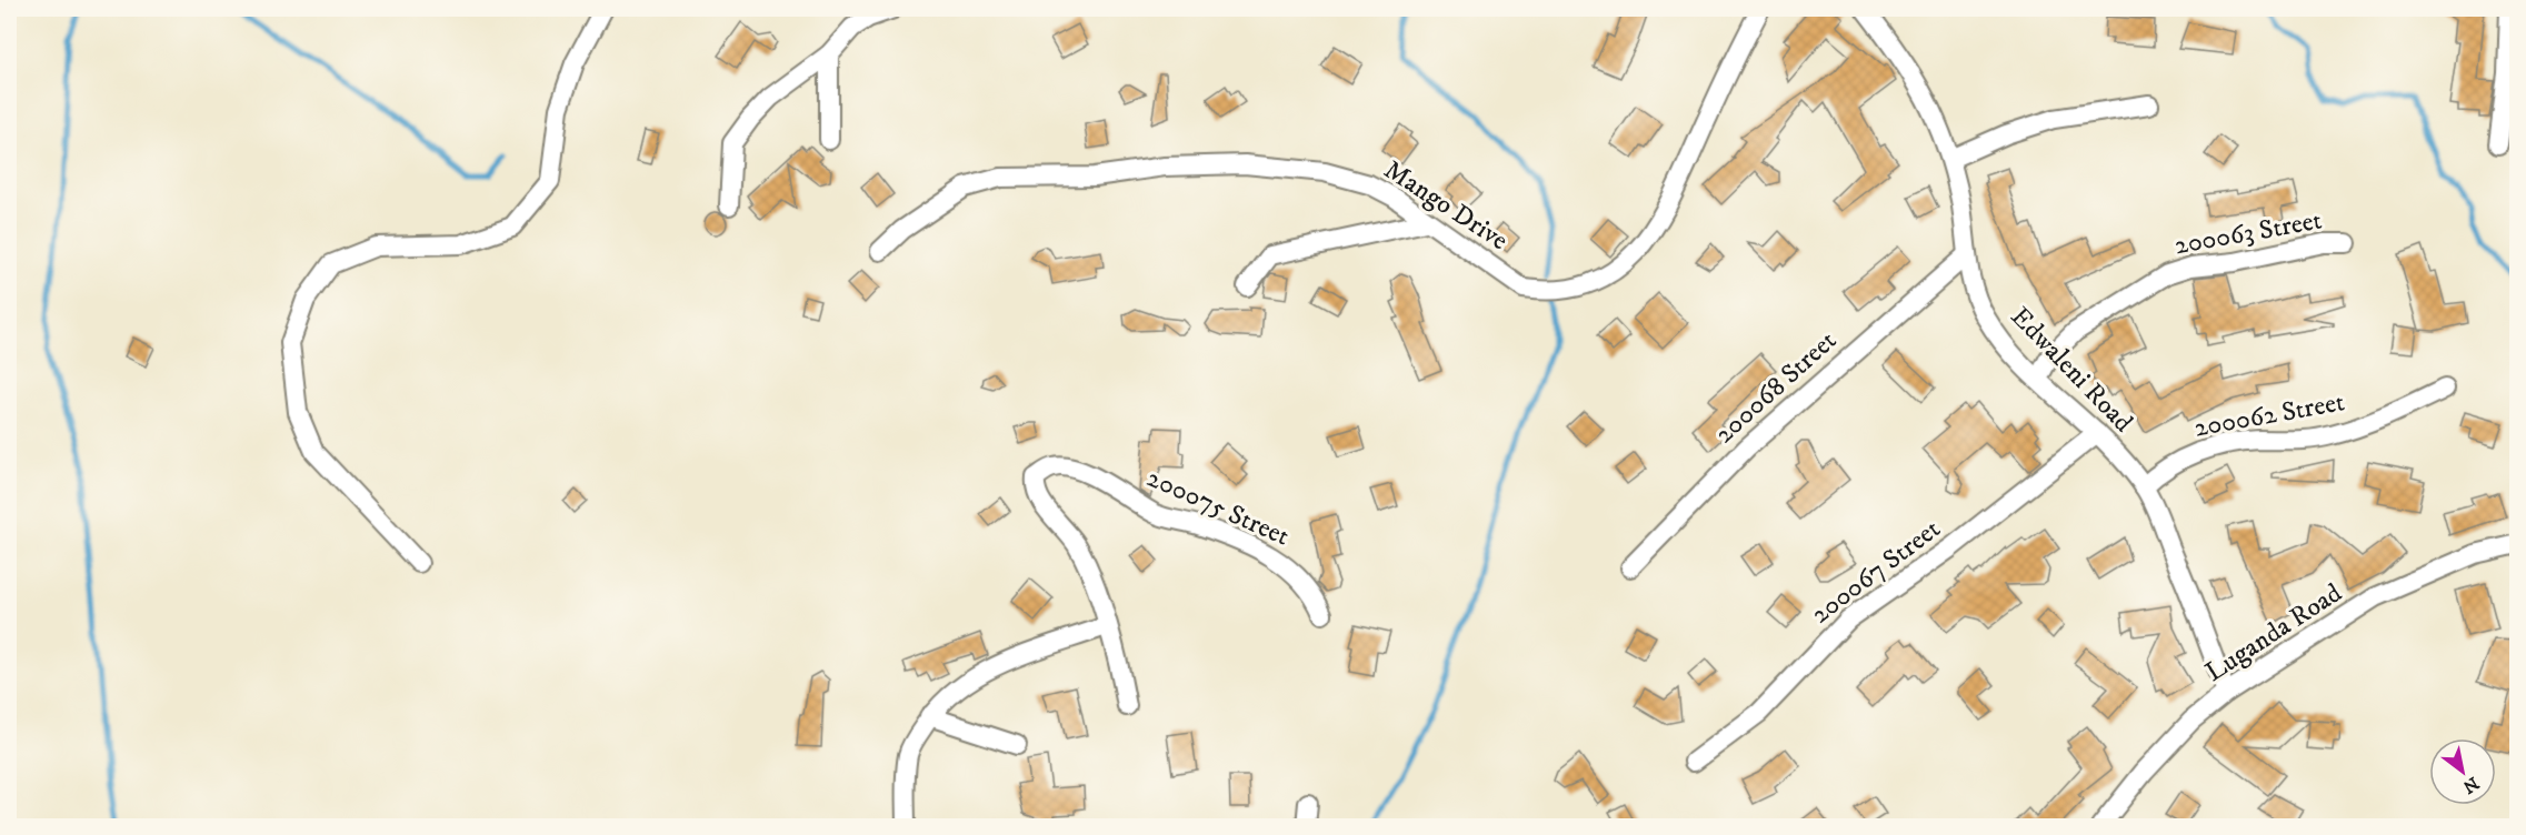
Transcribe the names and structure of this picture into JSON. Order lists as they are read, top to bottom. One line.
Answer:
{"streets":{"street":["Mango Drive","200063 Street","Edwaleni Road","200068 Street","200062 Street","200075 Street","200067 Street","Luganda Road"]},"crossings":[["200063 Street","Edwaleni Road"],["Edwaleni Road","200068 Street"],["Edwaleni Road","200062 Street"],["Edwaleni Road","200067 Street"],["Edwaleni Road","Luganda Road"]],"north":"bottom right"}
